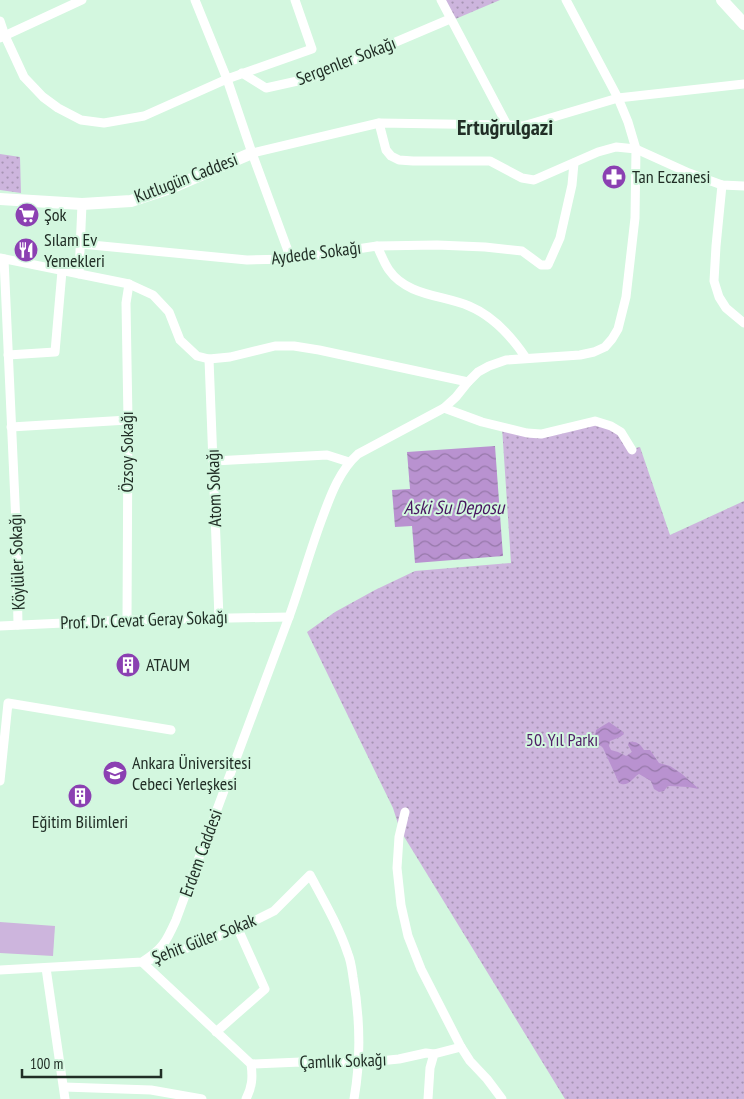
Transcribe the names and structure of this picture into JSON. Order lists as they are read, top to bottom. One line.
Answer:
{"streets":{"street":["Sergenler Sokağı","Kutlugün Caddesi","Aydede Sokağı","Özsoy Sokağı","Atom Sokağı","Köylüler Sokağı","Prof. Dr. Cevat Geray Sokağı","Erdem Caddesi","Şehit Güler Sokak","Çamlık Sokağı"]},"crossings":[["Özsoy Sokağı","Prof. Dr. Cevat Geray Sokağı"],["Atom Sokağı","Prof. Dr. Cevat Geray Sokağı"],["Köylüler Sokağı","Prof. Dr. Cevat Geray Sokağı"],["Prof. Dr. Cevat Geray Sokağı","Erdem Caddesi"],["Erdem Caddesi","Şehit Güler Sokak"],["Şehit Güler Sokak","Çamlık Sokağı"]],"districts":["Ertuğrulgazi"],"water":["Aski Su Deposu"],"parks":["50. Yıl Parkı"],"places":{"pharmacy":["Tan Eczanesi"],"supermarket":["Şok"],"restaurant":["Sılam Ev Yemekleri"],"building":["ATAUM","Eğitim Bilimleri"],"school or university":["Ankara Üniversitesi Cebeci Yerleşkesi"]},"scale_bar":"100 m"}
